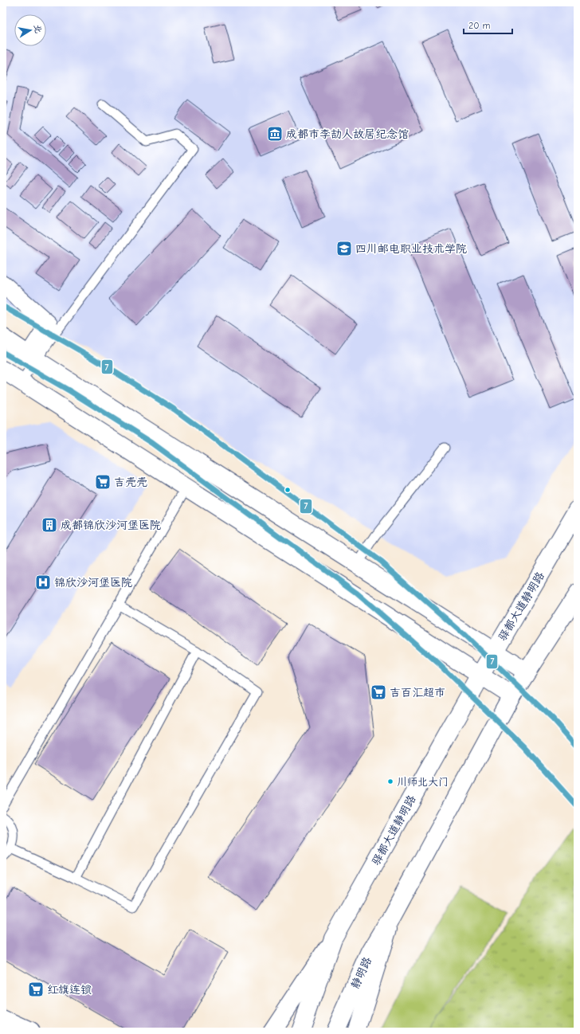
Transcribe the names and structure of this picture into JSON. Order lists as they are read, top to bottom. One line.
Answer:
{"streets":{"street":["驿都大道静明路","静明路"]},"places":{"museum":["成都市李劼人故居纪念馆"],"school or university":["四川邮电职业技术学院"],"supermarket":["吉壳壳","吉百汇超市","红旗连锁"],"building":["成都锦欣沙河堡医院"],"hospital":["锦欣沙河堡医院"],"other":["川师北大门"]},"lines":["transit line 7"],"scale_bar":"20 m","north":"right"}
